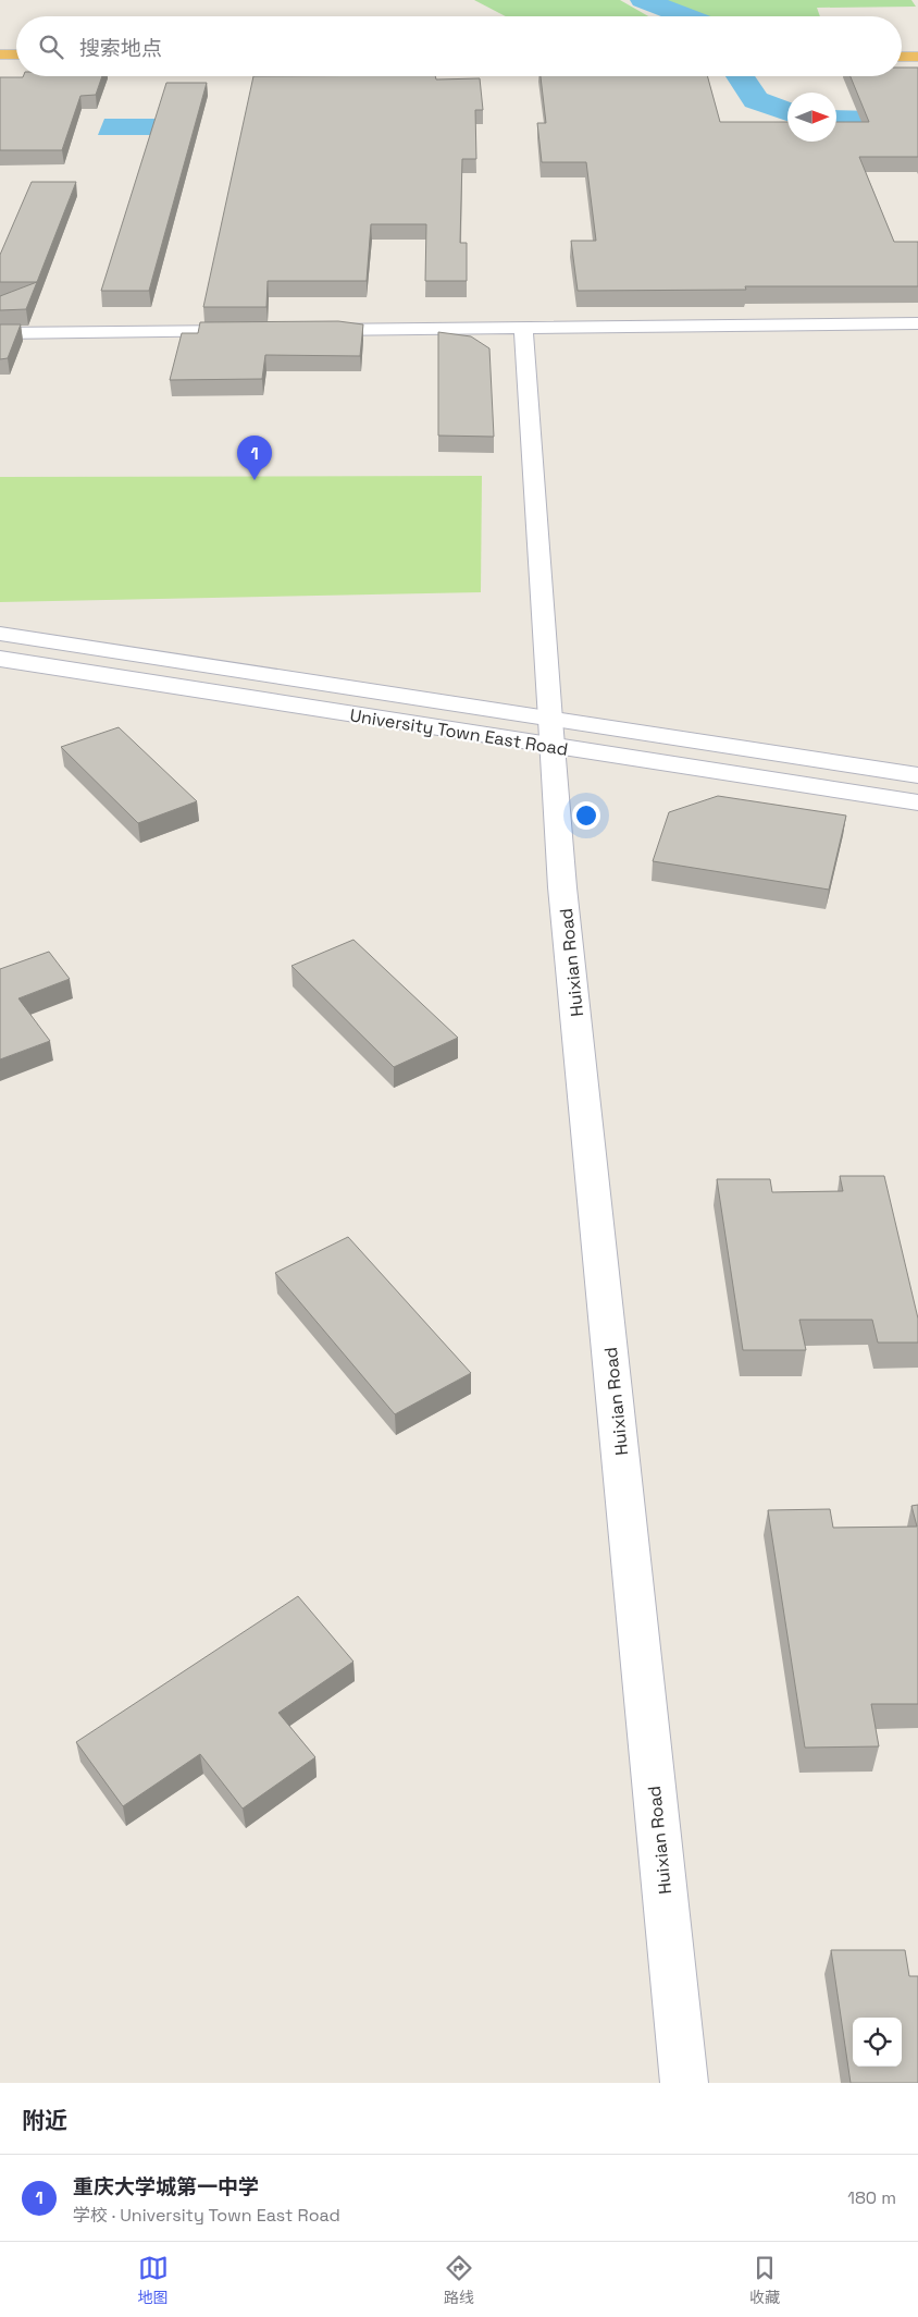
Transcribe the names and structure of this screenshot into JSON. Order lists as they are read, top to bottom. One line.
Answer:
{"streets":{"street":["University Town East Road","Huixian Road"]},"crossings":[["University Town East Road","Huixian Road"]],"north":"right","page":{"search":"搜索地点","pins":"1","heading":"附近","list":[{"mark":"1","name":"重庆大学城第一中学","note":"学校 · University Town East Road","value":"180 m"}],"nav":["地图","路线","收藏"]}}
